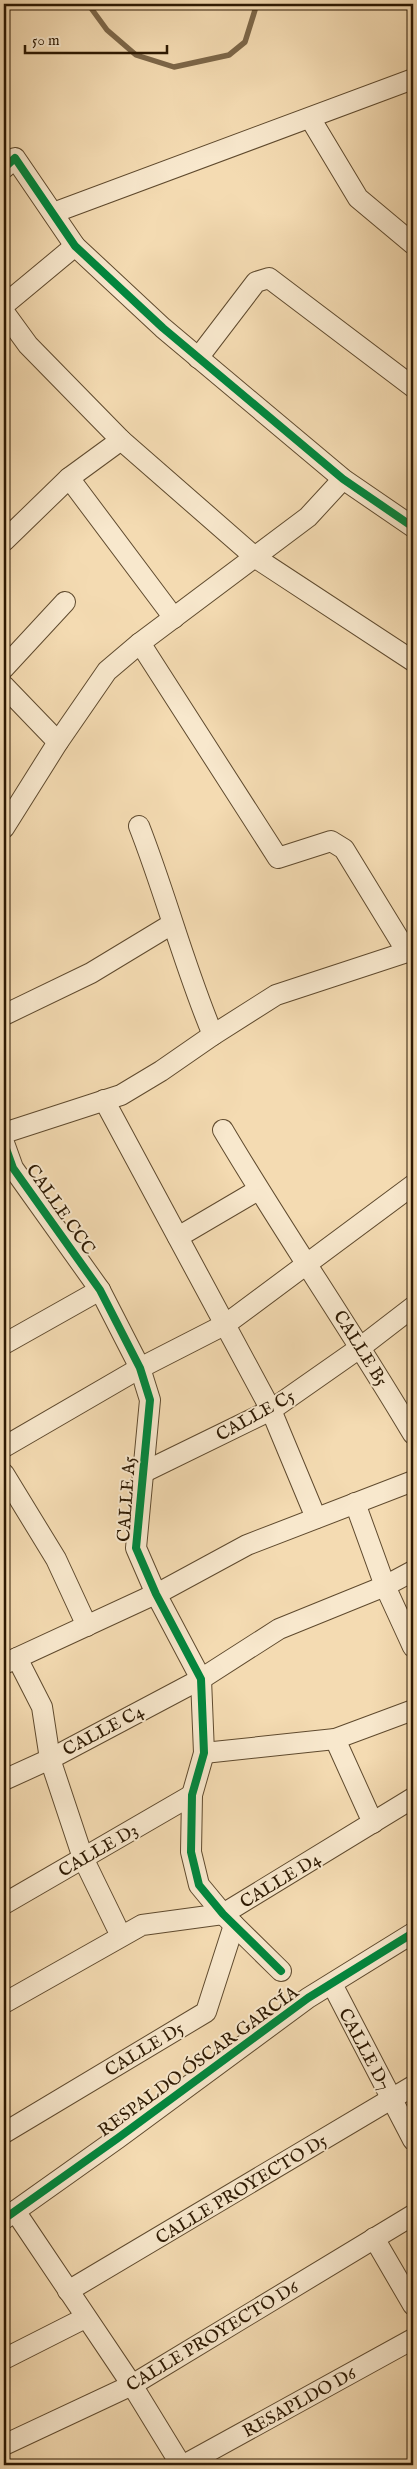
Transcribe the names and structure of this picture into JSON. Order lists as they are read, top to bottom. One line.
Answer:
{"streets":{"street":["CALLE CCC","CALLE B5","CALLE C5","CALLE A5","CALLE C4","CALLE D3","CALLE D4","CALLE D5","CALLE D7","RESPALDO ÓSCAR GARCÍA","CALLE PROYECTO D5","CALLE PROYECTO D6","RESAPLDO D6"]},"crossings":[["CALLE CCC","CALLE A5"],["CALLE B5","CALLE C5"],["CALLE C5","CALLE A5"],["CALLE A5","CALLE C4"],["CALLE A5","CALLE D3"],["CALLE A5","CALLE D4"],["CALLE A5","CALLE D5"],["CALLE D4","CALLE D5"],["CALLE D7","RESPALDO ÓSCAR GARCÍA"],["CALLE D7","CALLE PROYECTO D5"]],"scale_bar":"50 m"}
